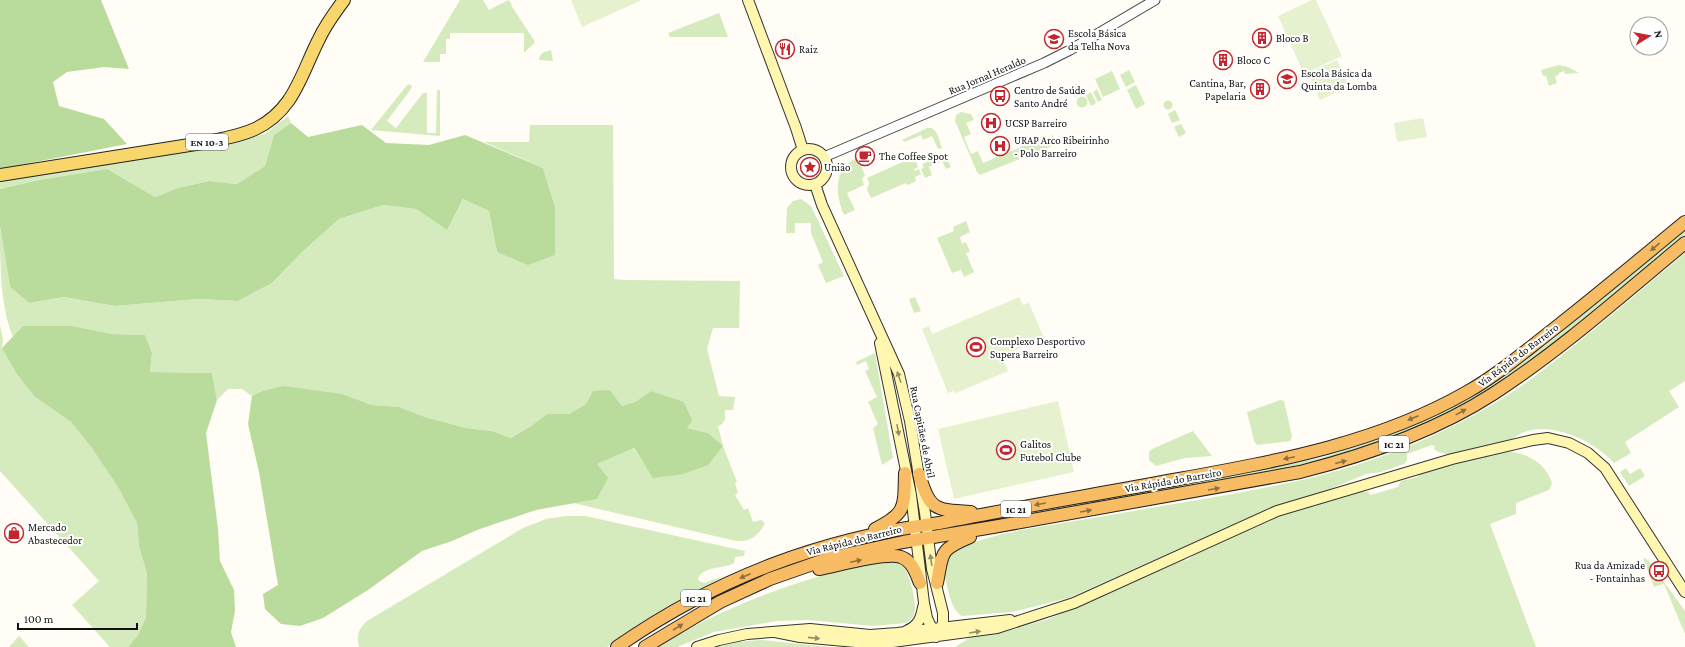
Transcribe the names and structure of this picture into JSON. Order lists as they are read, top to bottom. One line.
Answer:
{"streets":{"highway":["Via Rápida do Barreiro","IC 21"],"main road":["EN 10-3","Rua Capitães de Abril"],"street":["Rua Jornal Heraldo"]},"crossings":[["Rua Jornal Heraldo","Rua Capitães de Abril"],["Via Rápida do Barreiro","Rua Capitães de Abril"]],"places":{"building":["Bloco B","Bloco C","Cantina, Bar, Papelaria"],"school or university":["Escola Básica da Telha Nova","Escola Básica da Quinta da Lomba"],"restaurant":["Raiz"],"bus stop":["Centro de Saúde Santo André","Rua da Amizade - Fontainhas"],"hospital":["UCSP Barreiro","URAP Arco Ribeirinho - Polo Barreiro"],"cafe":["The Coffee Spot"],"place":["União"],"sports":["Complexo Desportivo Supera Barreiro","Galitos Futebol Clube"],"shop":["Mercado Abastecedor"]},"scale_bar":"100 m","north":"right"}
